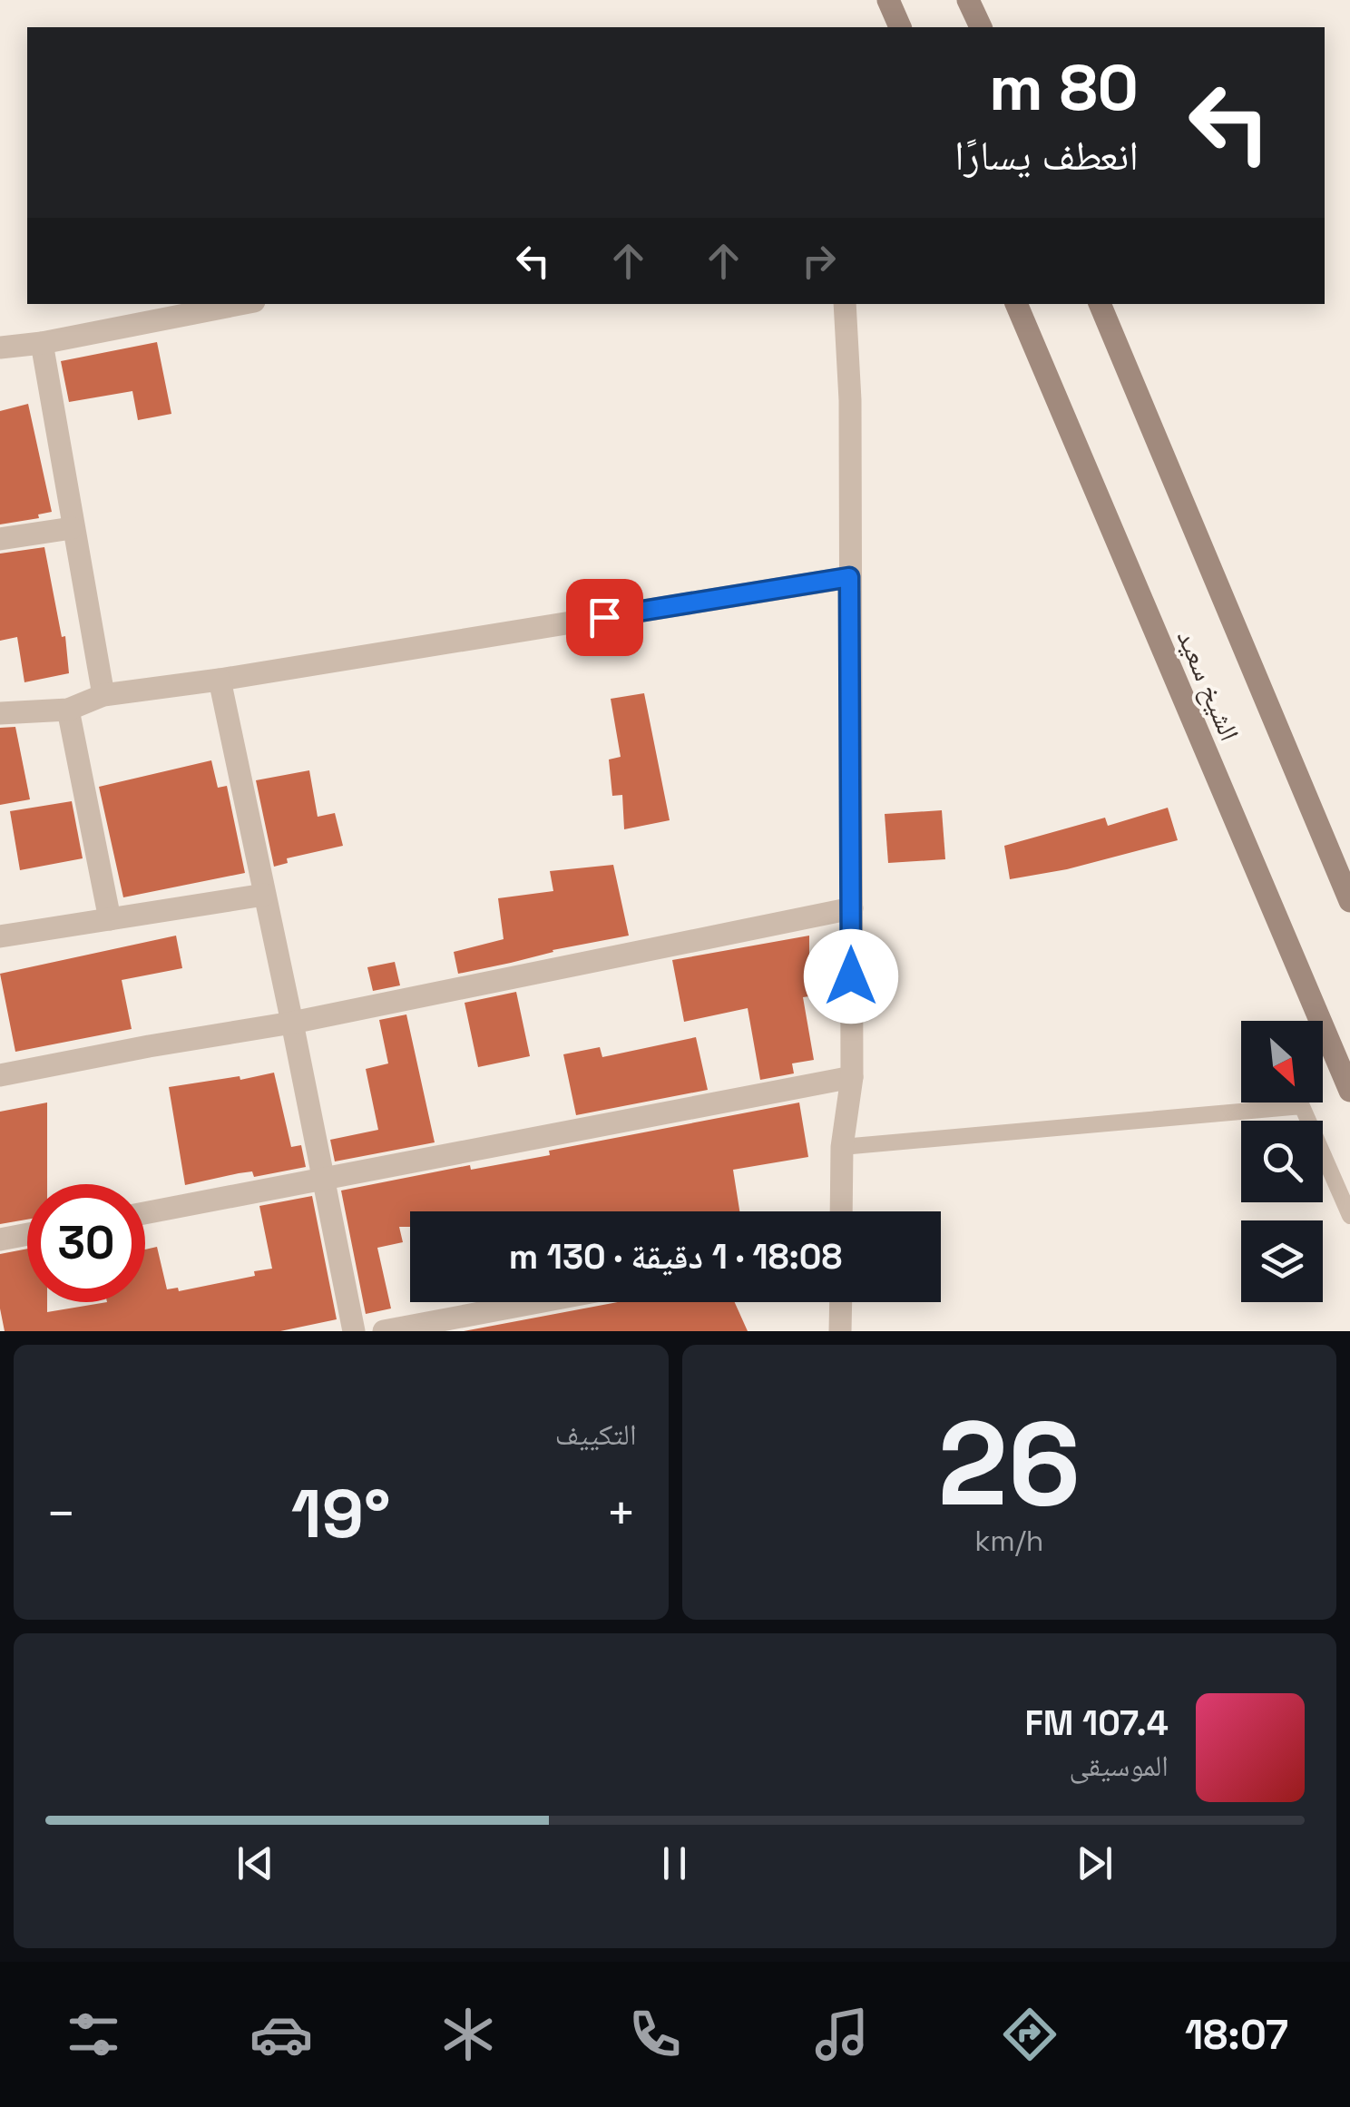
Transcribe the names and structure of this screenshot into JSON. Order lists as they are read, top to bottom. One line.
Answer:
{"streets":{"main road":["الشيخ سعيد"]},"north":"bottom right","page":{"turn":["80 m","انعطف يسارًا"],"limit":"30","trip":"18:08 · 1 دقيقة · 130 m","tile":[["26","km/h"],"التكييف"],"heat":["−","19°","+"],"song":["107.4 FM","الموسيقى"],"tabs":"18:07"}}
